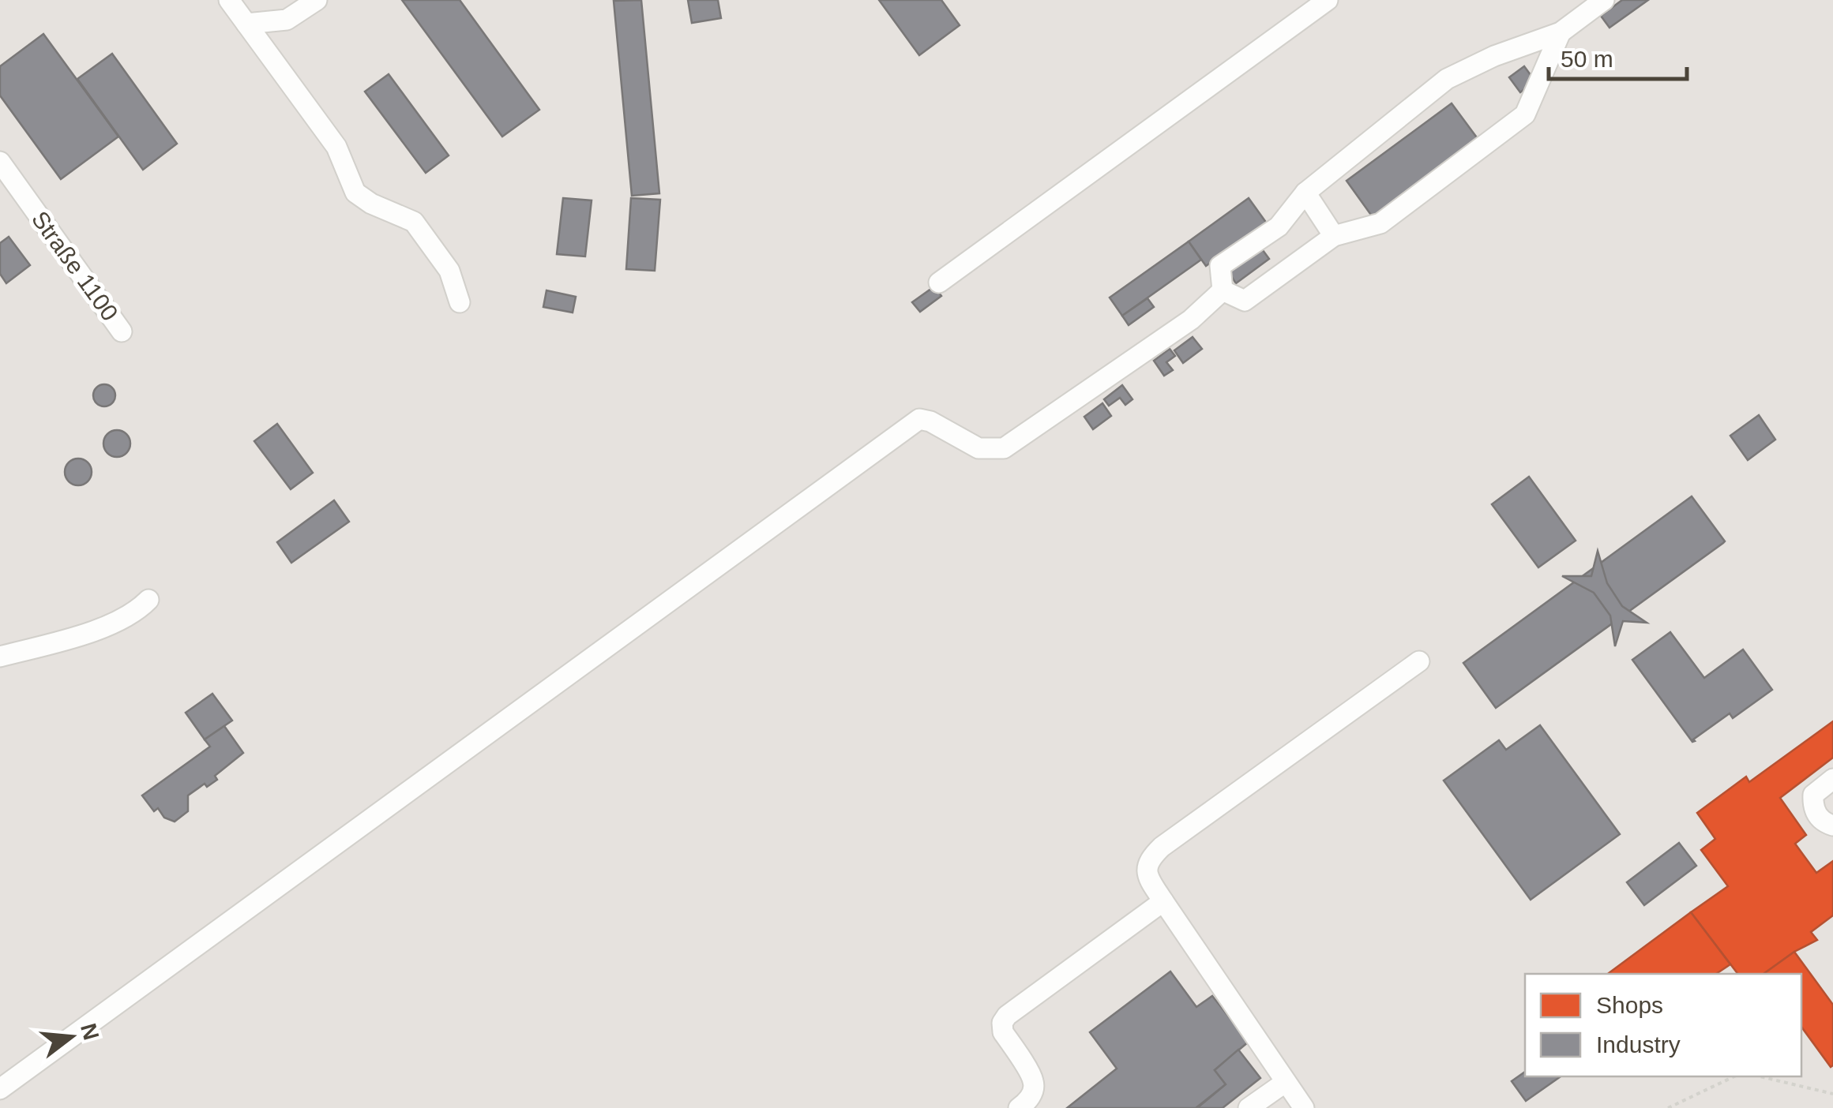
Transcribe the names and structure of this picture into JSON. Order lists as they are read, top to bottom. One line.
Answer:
{"streets":{"street":["Straße 1100"]},"legend":["Shops","Industry"],"scale_bar":"50 m","north":"right"}
